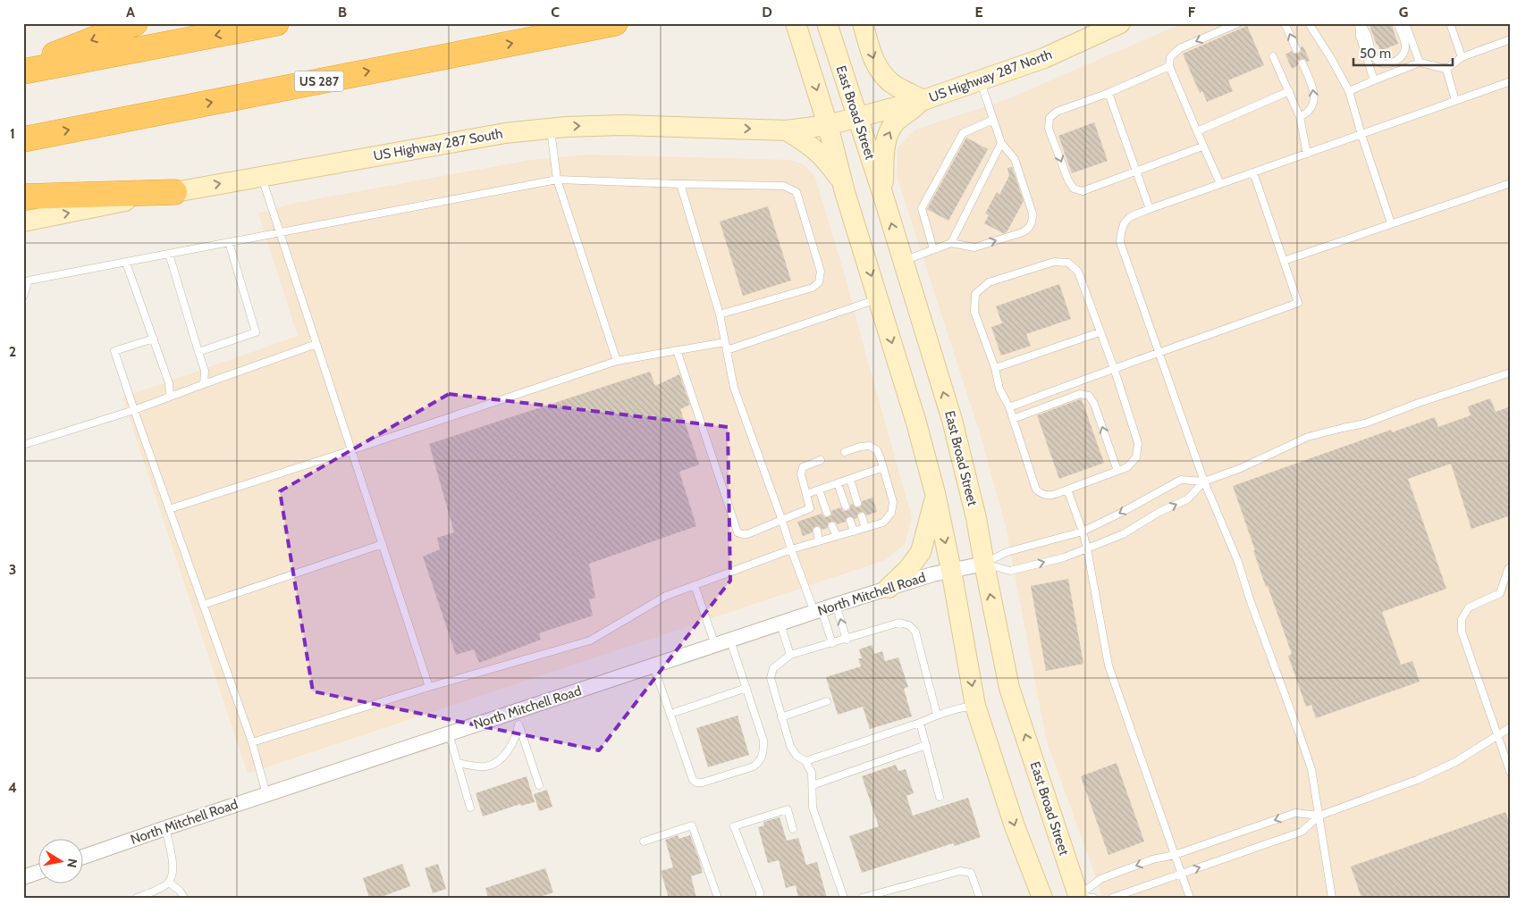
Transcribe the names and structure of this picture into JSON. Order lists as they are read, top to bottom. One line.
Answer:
{"streets":{"highway":["US 287"],"main road":["US Highway 287 North","East Broad Street","US Highway 287 South"],"street":["North Mitchell Road"]},"crossings":[["US Highway 287 North","East Broad Street"],["US Highway 287 North","US Highway 287 South"],["East Broad Street","US Highway 287 South"],["East Broad Street","North Mitchell Road"]],"one_way":["US Highway 287 South"],"scale_bar":"50 m","north":"right","grid":{"columns":["A","B","C","D","E","F","G"],"rows":["1","2","3","4"]}}
